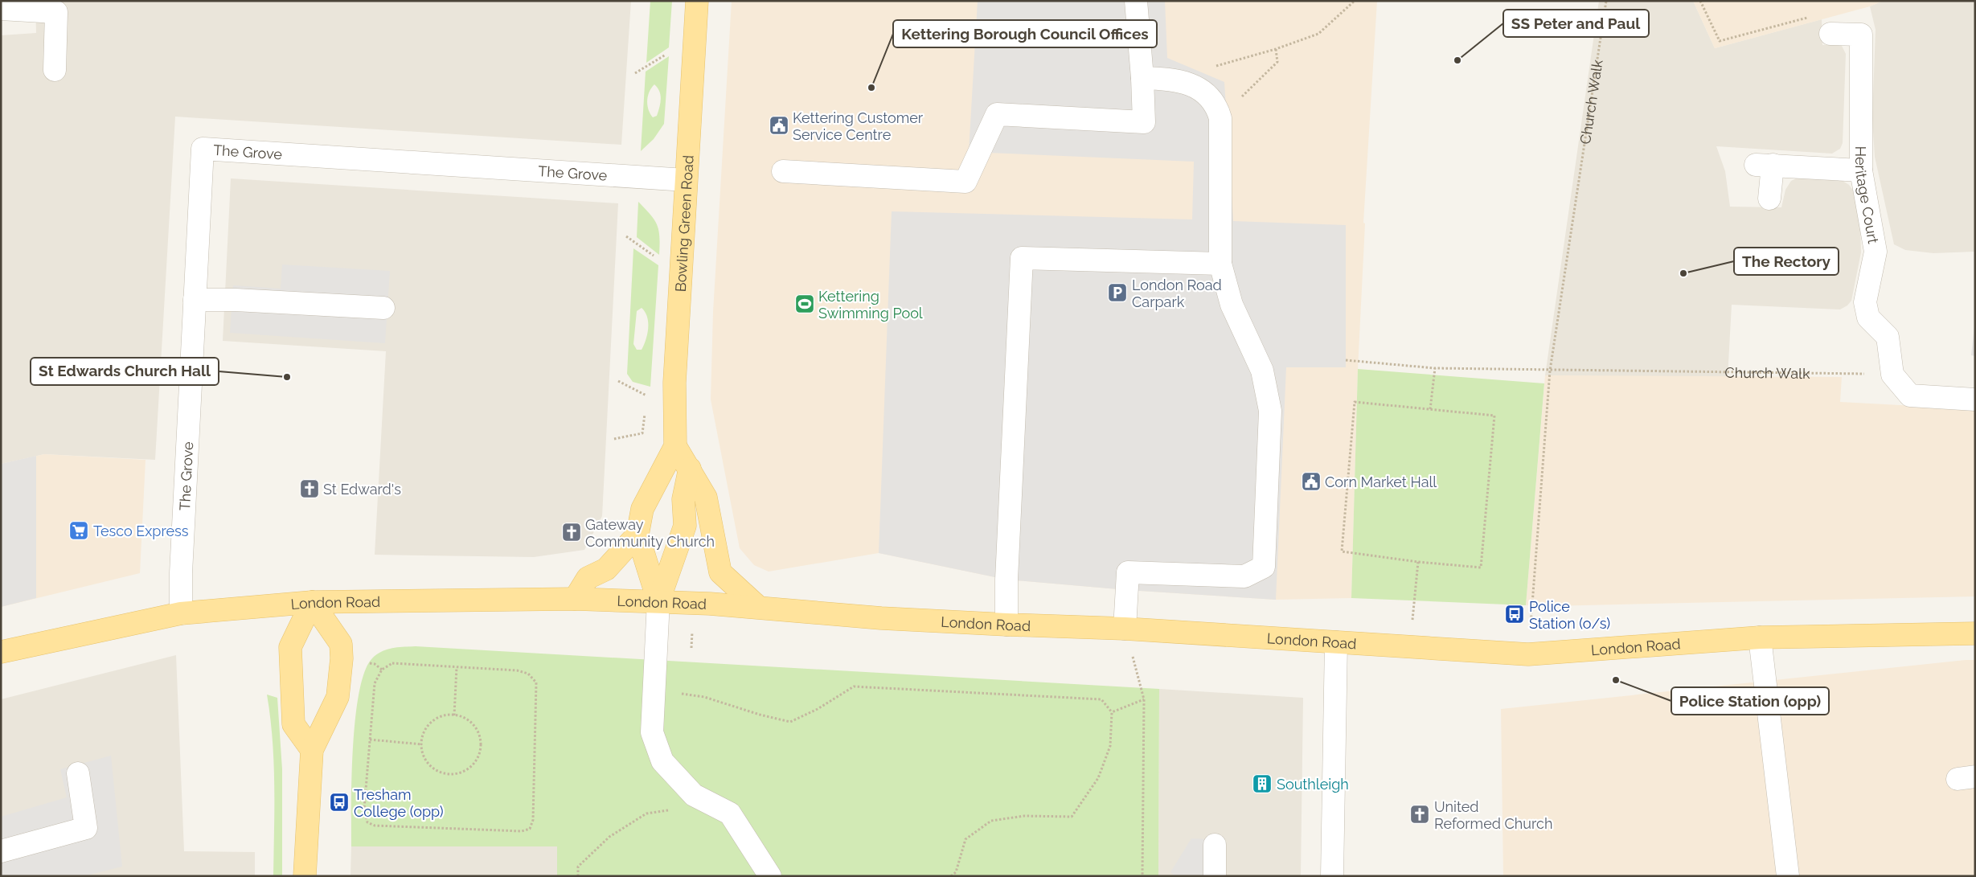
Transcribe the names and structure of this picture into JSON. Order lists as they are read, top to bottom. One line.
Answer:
{"streets":{"main road":["Bowling Green Road","London Road"],"street":["The Grove","Heritage Court"],"path":["Church Walk"]},"crossings":[["Church Walk","Heritage Court"],["The Grove","Bowling Green Road"],["The Grove","London Road"],["Bowling Green Road","London Road"]],"places":{"other":["SS Peter and Paul","Kettering Borough Council Offices","The Rectory","St Edwards Church Hall","Police Station (opp)"],"public building":["Kettering Customer Service Centre","Corn Market Hall"],"parking":["London Road Carpark"],"sports":["Kettering Swimming Pool"],"church":["St Edward's","Gateway Community Church","United Reformed Church"],"supermarket":["Tesco Express"],"bus stop":["Police Station (o/s)","Tresham College (opp)"],"building":["Southleigh"]}}
